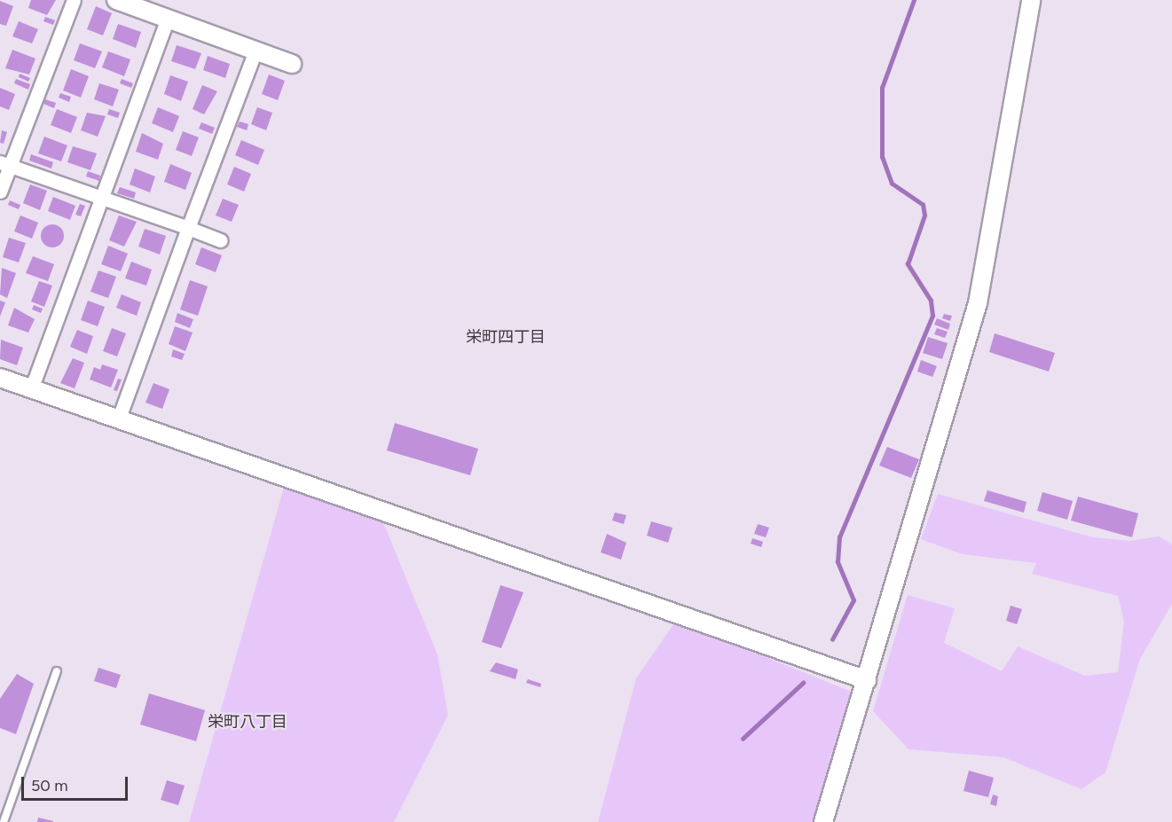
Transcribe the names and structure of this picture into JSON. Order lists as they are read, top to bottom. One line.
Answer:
{"districts":["栄町四丁目","栄町八丁目"],"scale_bar":"50 m"}
